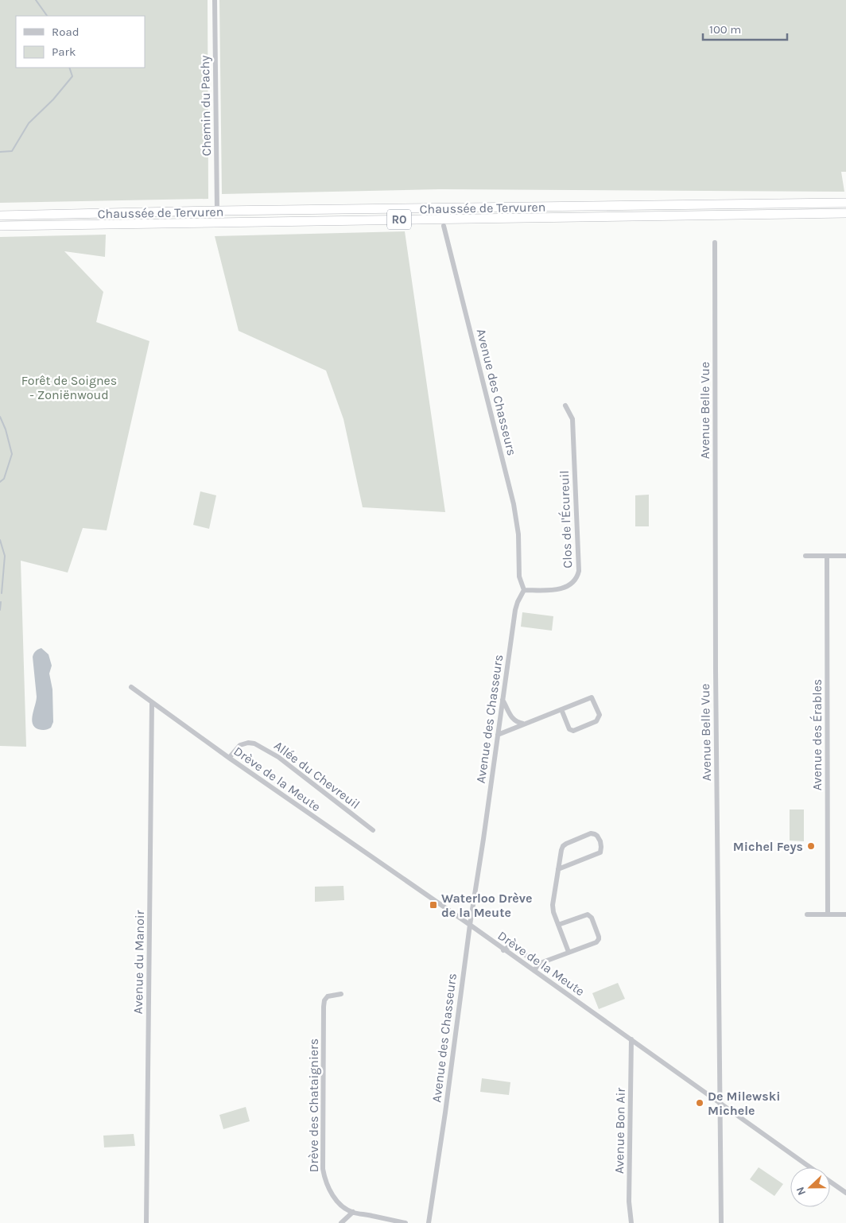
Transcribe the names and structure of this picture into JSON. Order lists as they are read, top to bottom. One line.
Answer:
{"streets":{"highway":["Chaussée de Tervuren","R0"],"street":["Chemin du Pachy","Avenue des Chasseurs","Avenue Belle Vue","Clos de l'Écureuil","Avenue des Érables","Allée du Chevreuil","Drève de la Meute","Avenue du Manoir","Drève des Chataigniers","Avenue Bon Air"]},"crossings":[["Chemin du Pachy","Chaussée de Tervuren"],["Avenue des Chasseurs","Clos de l'Écureuil"],["Avenue des Chasseurs","Drève de la Meute"],["Avenue Belle Vue","Drève de la Meute"],["Allée du Chevreuil","Drève de la Meute"],["Drève de la Meute","Avenue du Manoir"],["Drève de la Meute","Avenue Bon Air"]],"parks":["Forêt de Soignes - Zoniënwoud"],"places":{"other":["Michel Feys","De Milewski Michele"],"transit":["Waterloo Drève de la Meute"]},"legend":["Road","Park"],"scale_bar":"100 m","north":"left"}
